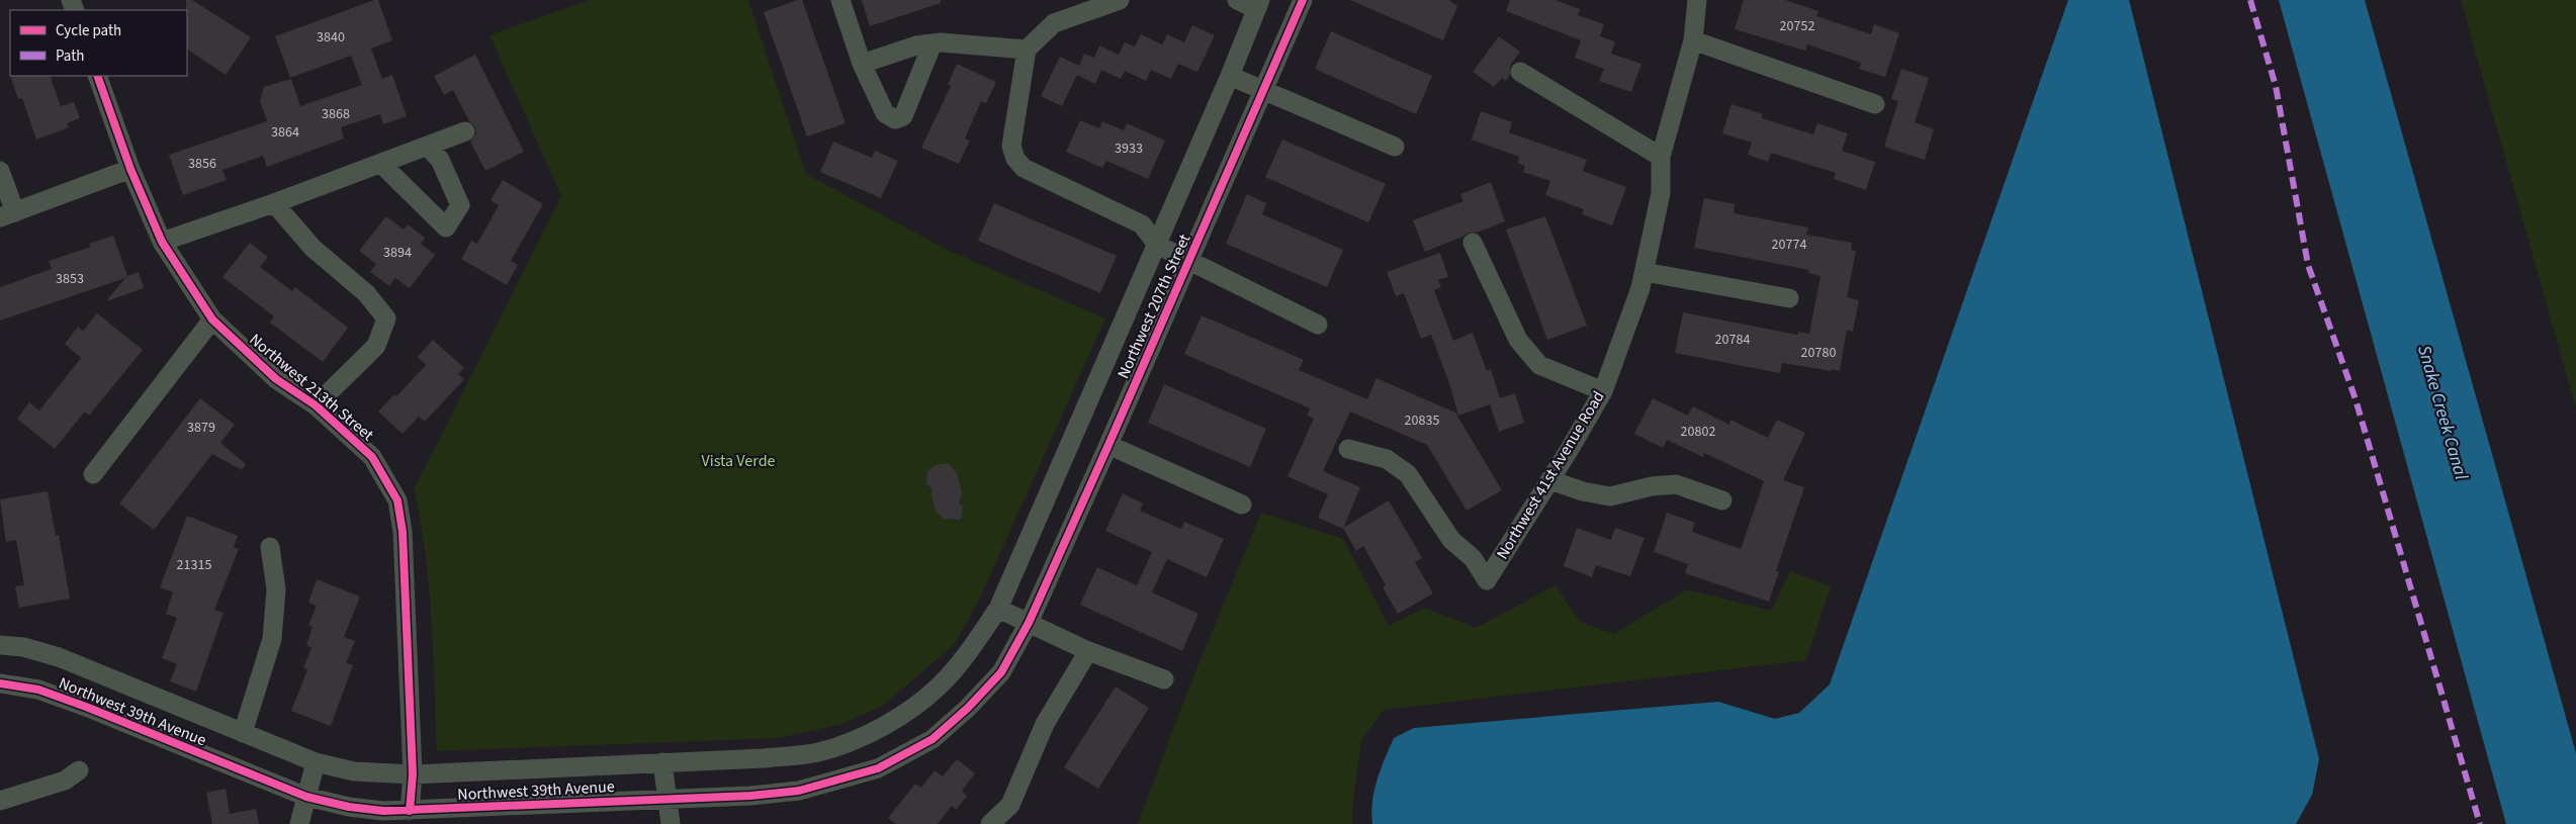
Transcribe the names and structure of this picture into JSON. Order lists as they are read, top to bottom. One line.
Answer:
{"streets":{"street":["Northwest 207th Street","Northwest 213th Street","Northwest 41st Avenue Road","Northwest 39th Avenue"]},"crossings":[["Northwest 207th Street","Northwest 39th Avenue"],["Northwest 213th Street","Northwest 39th Avenue"]],"water":["Snake Creek Canal"],"parks":["Vista Verde"],"house_numbers":["20752","3840","3868","3864","3933","3856","20774","3894","3853","20784","20780","20835","3879","20802","21315"],"legend":["Cycle path","Path"]}
